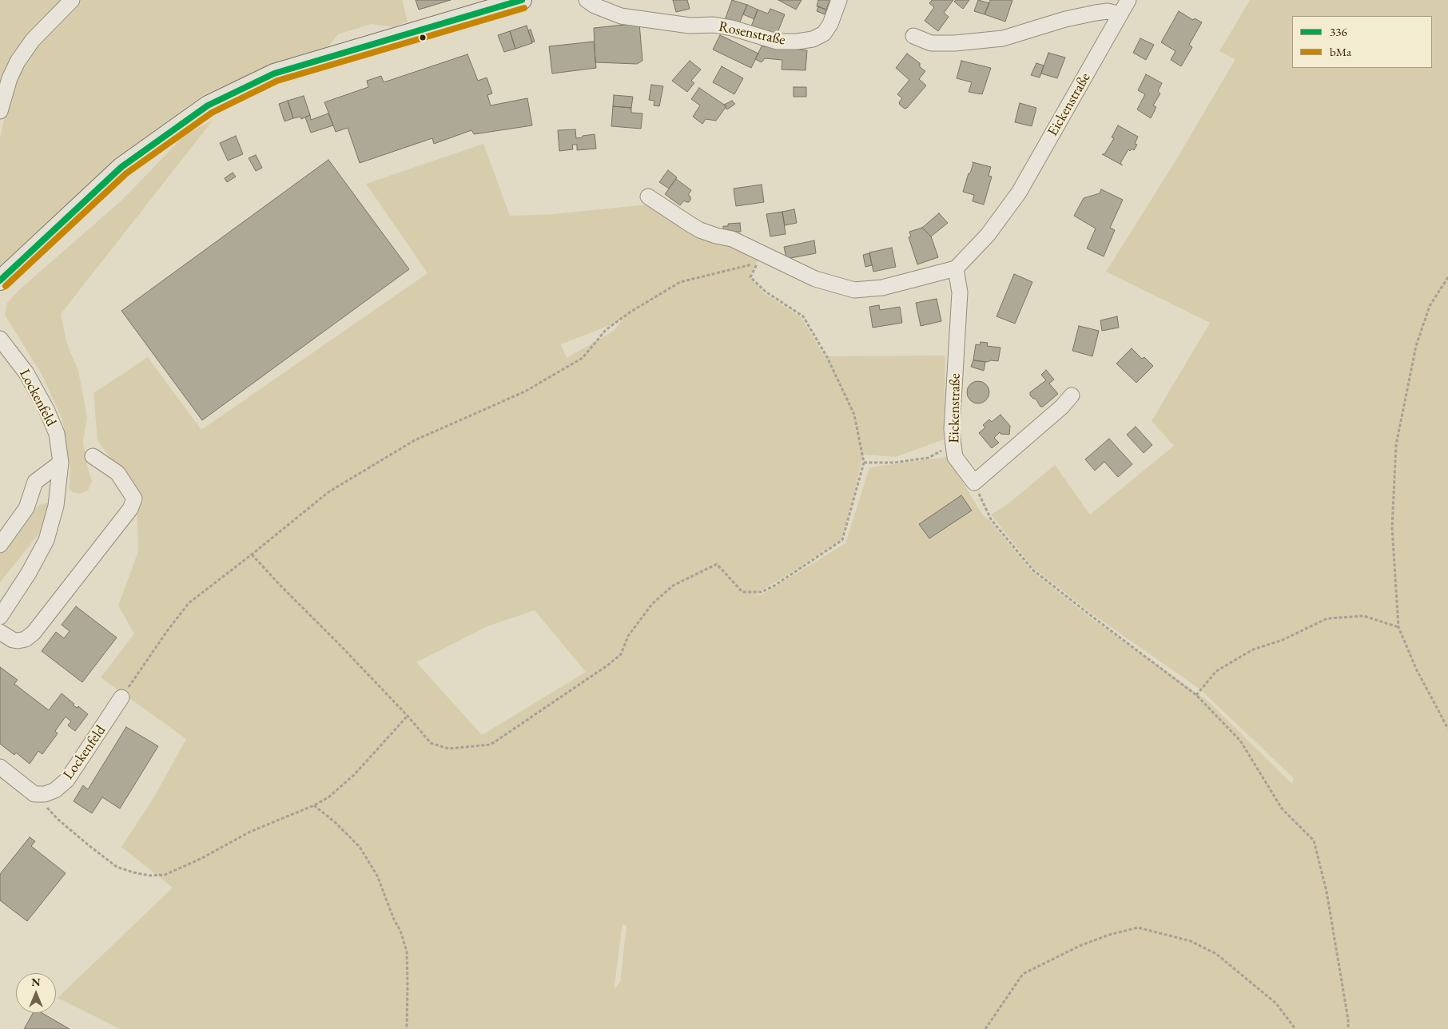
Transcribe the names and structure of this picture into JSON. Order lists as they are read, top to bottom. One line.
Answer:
{"streets":{"street":["Rosenstraße","Eickenstraße","Lockenfeld"]},"lines":["transit line 336","transit line bMa"],"legend":["336","bMa"],"north":"top"}
